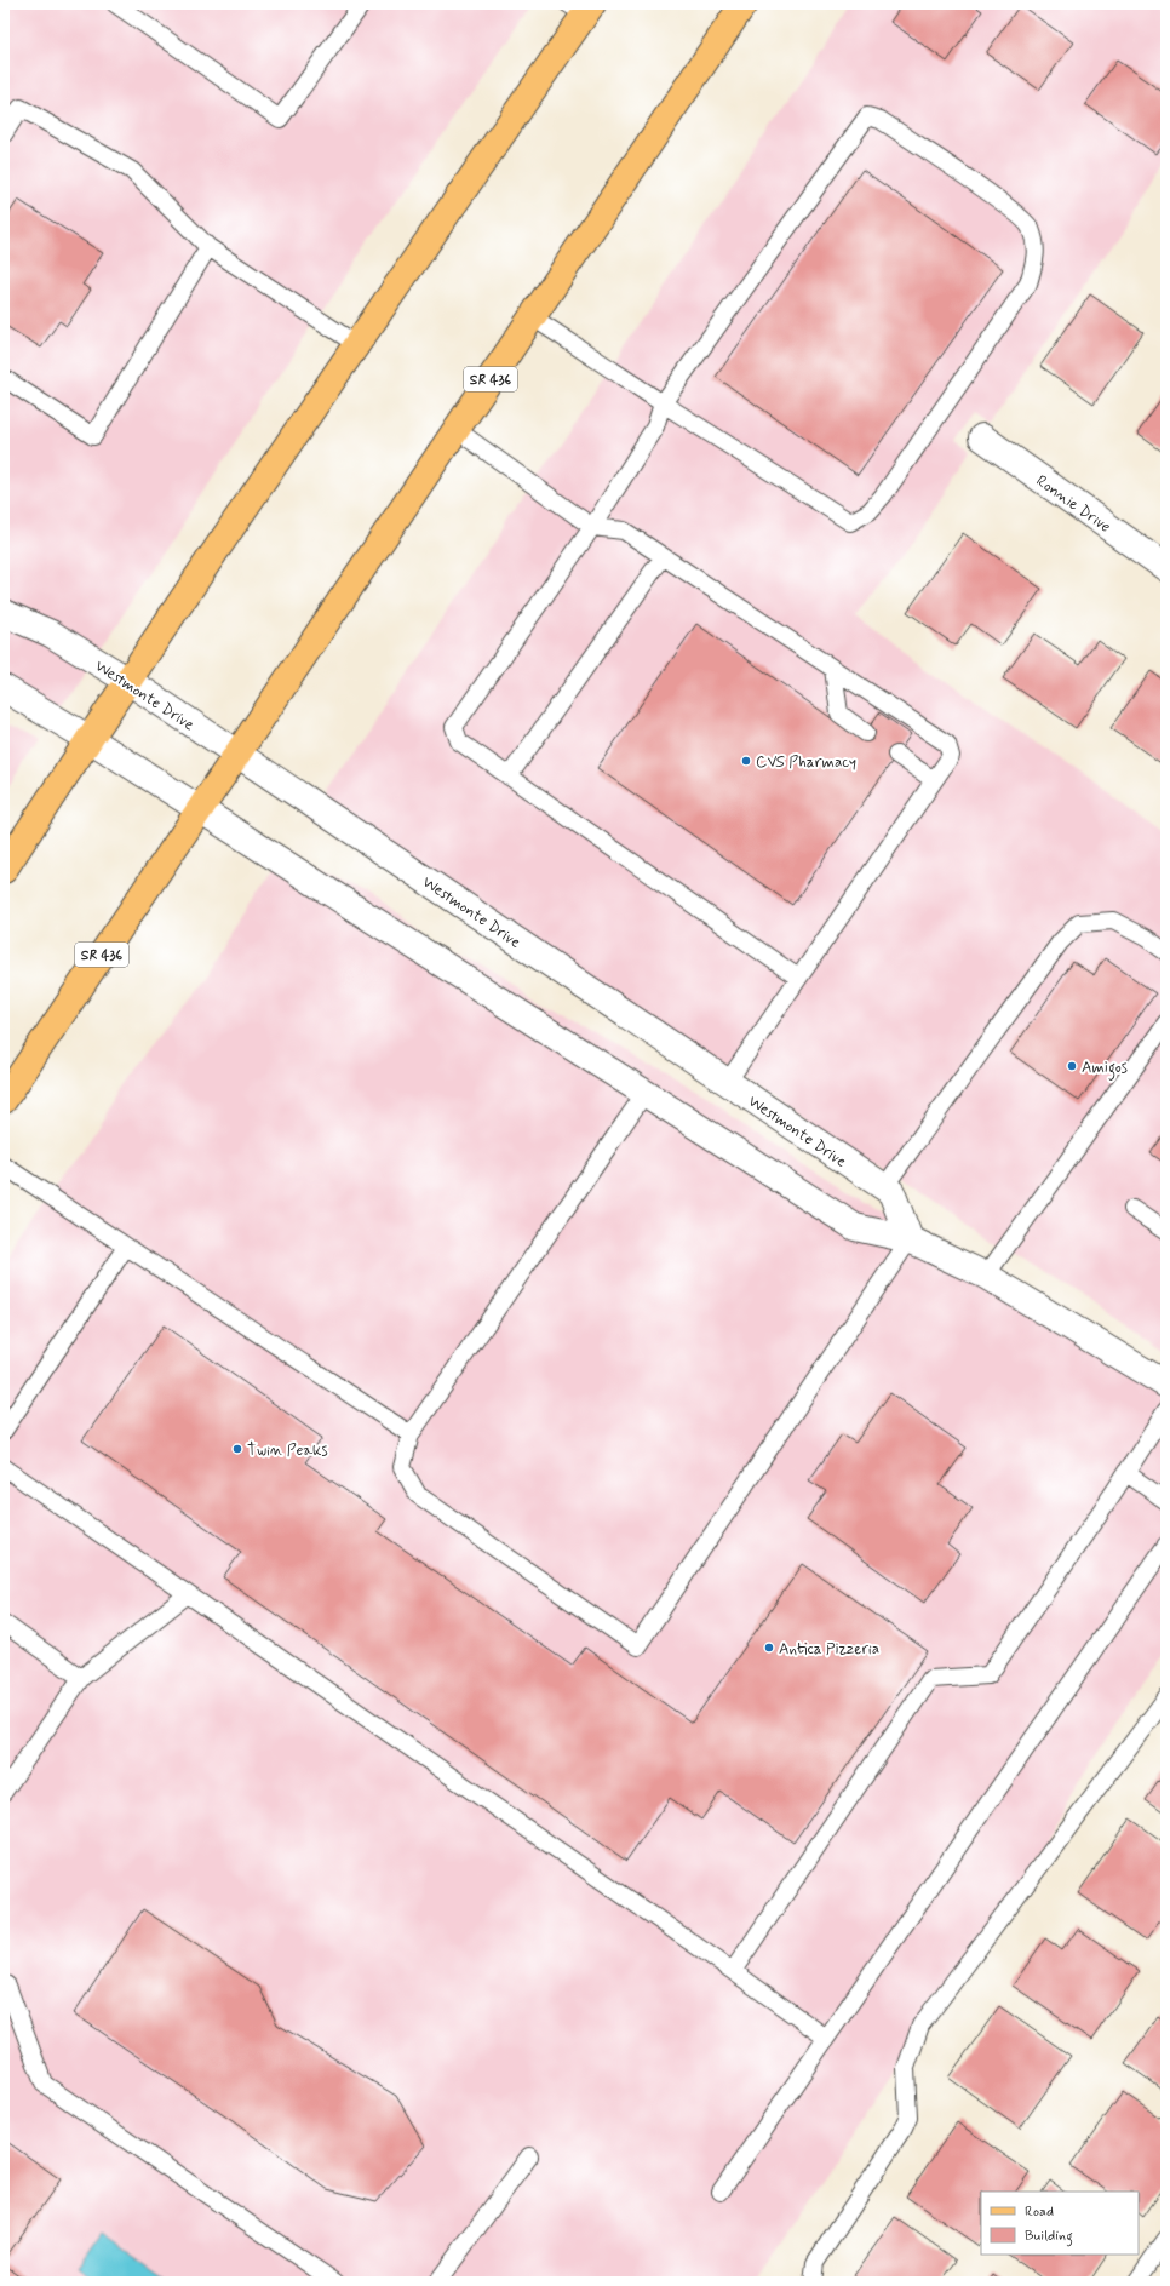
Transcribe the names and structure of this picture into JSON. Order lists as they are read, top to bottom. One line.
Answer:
{"streets":{"main road":["SR 436"],"street":["Ronnie Drive","Westmonte Drive"]},"crossings":[["SR 436","Westmonte Drive"]],"places":["CVS Pharmacy","Amigos","Twin Peaks","Antica Pizzeria"],"legend":["Road","Building"]}
